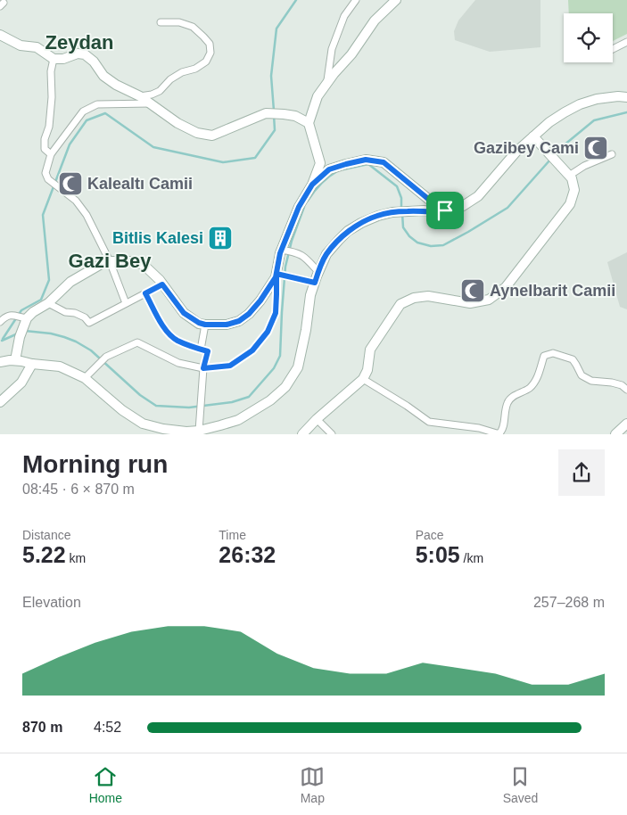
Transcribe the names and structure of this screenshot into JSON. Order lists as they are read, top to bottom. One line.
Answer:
{"districts":["Zeydan","Gazi Bey"],"places":{"mosque":["Gazibey Cami","Kalealtı Camii","Aynelbarit Camii"],"building":["Bitlis Kalesi"]},"page":{"heading":["Morning run","08:45 · 6 × 870 m"],"stats":[["Distance","5.22 km"],["Time","26:32"],["Pace","5:05 /km"]],"chart":["Elevation","257–268 m"],"list":[{"name":"870 m","note":"4:52"}],"tabs":["Home","Map","Saved"]}}
